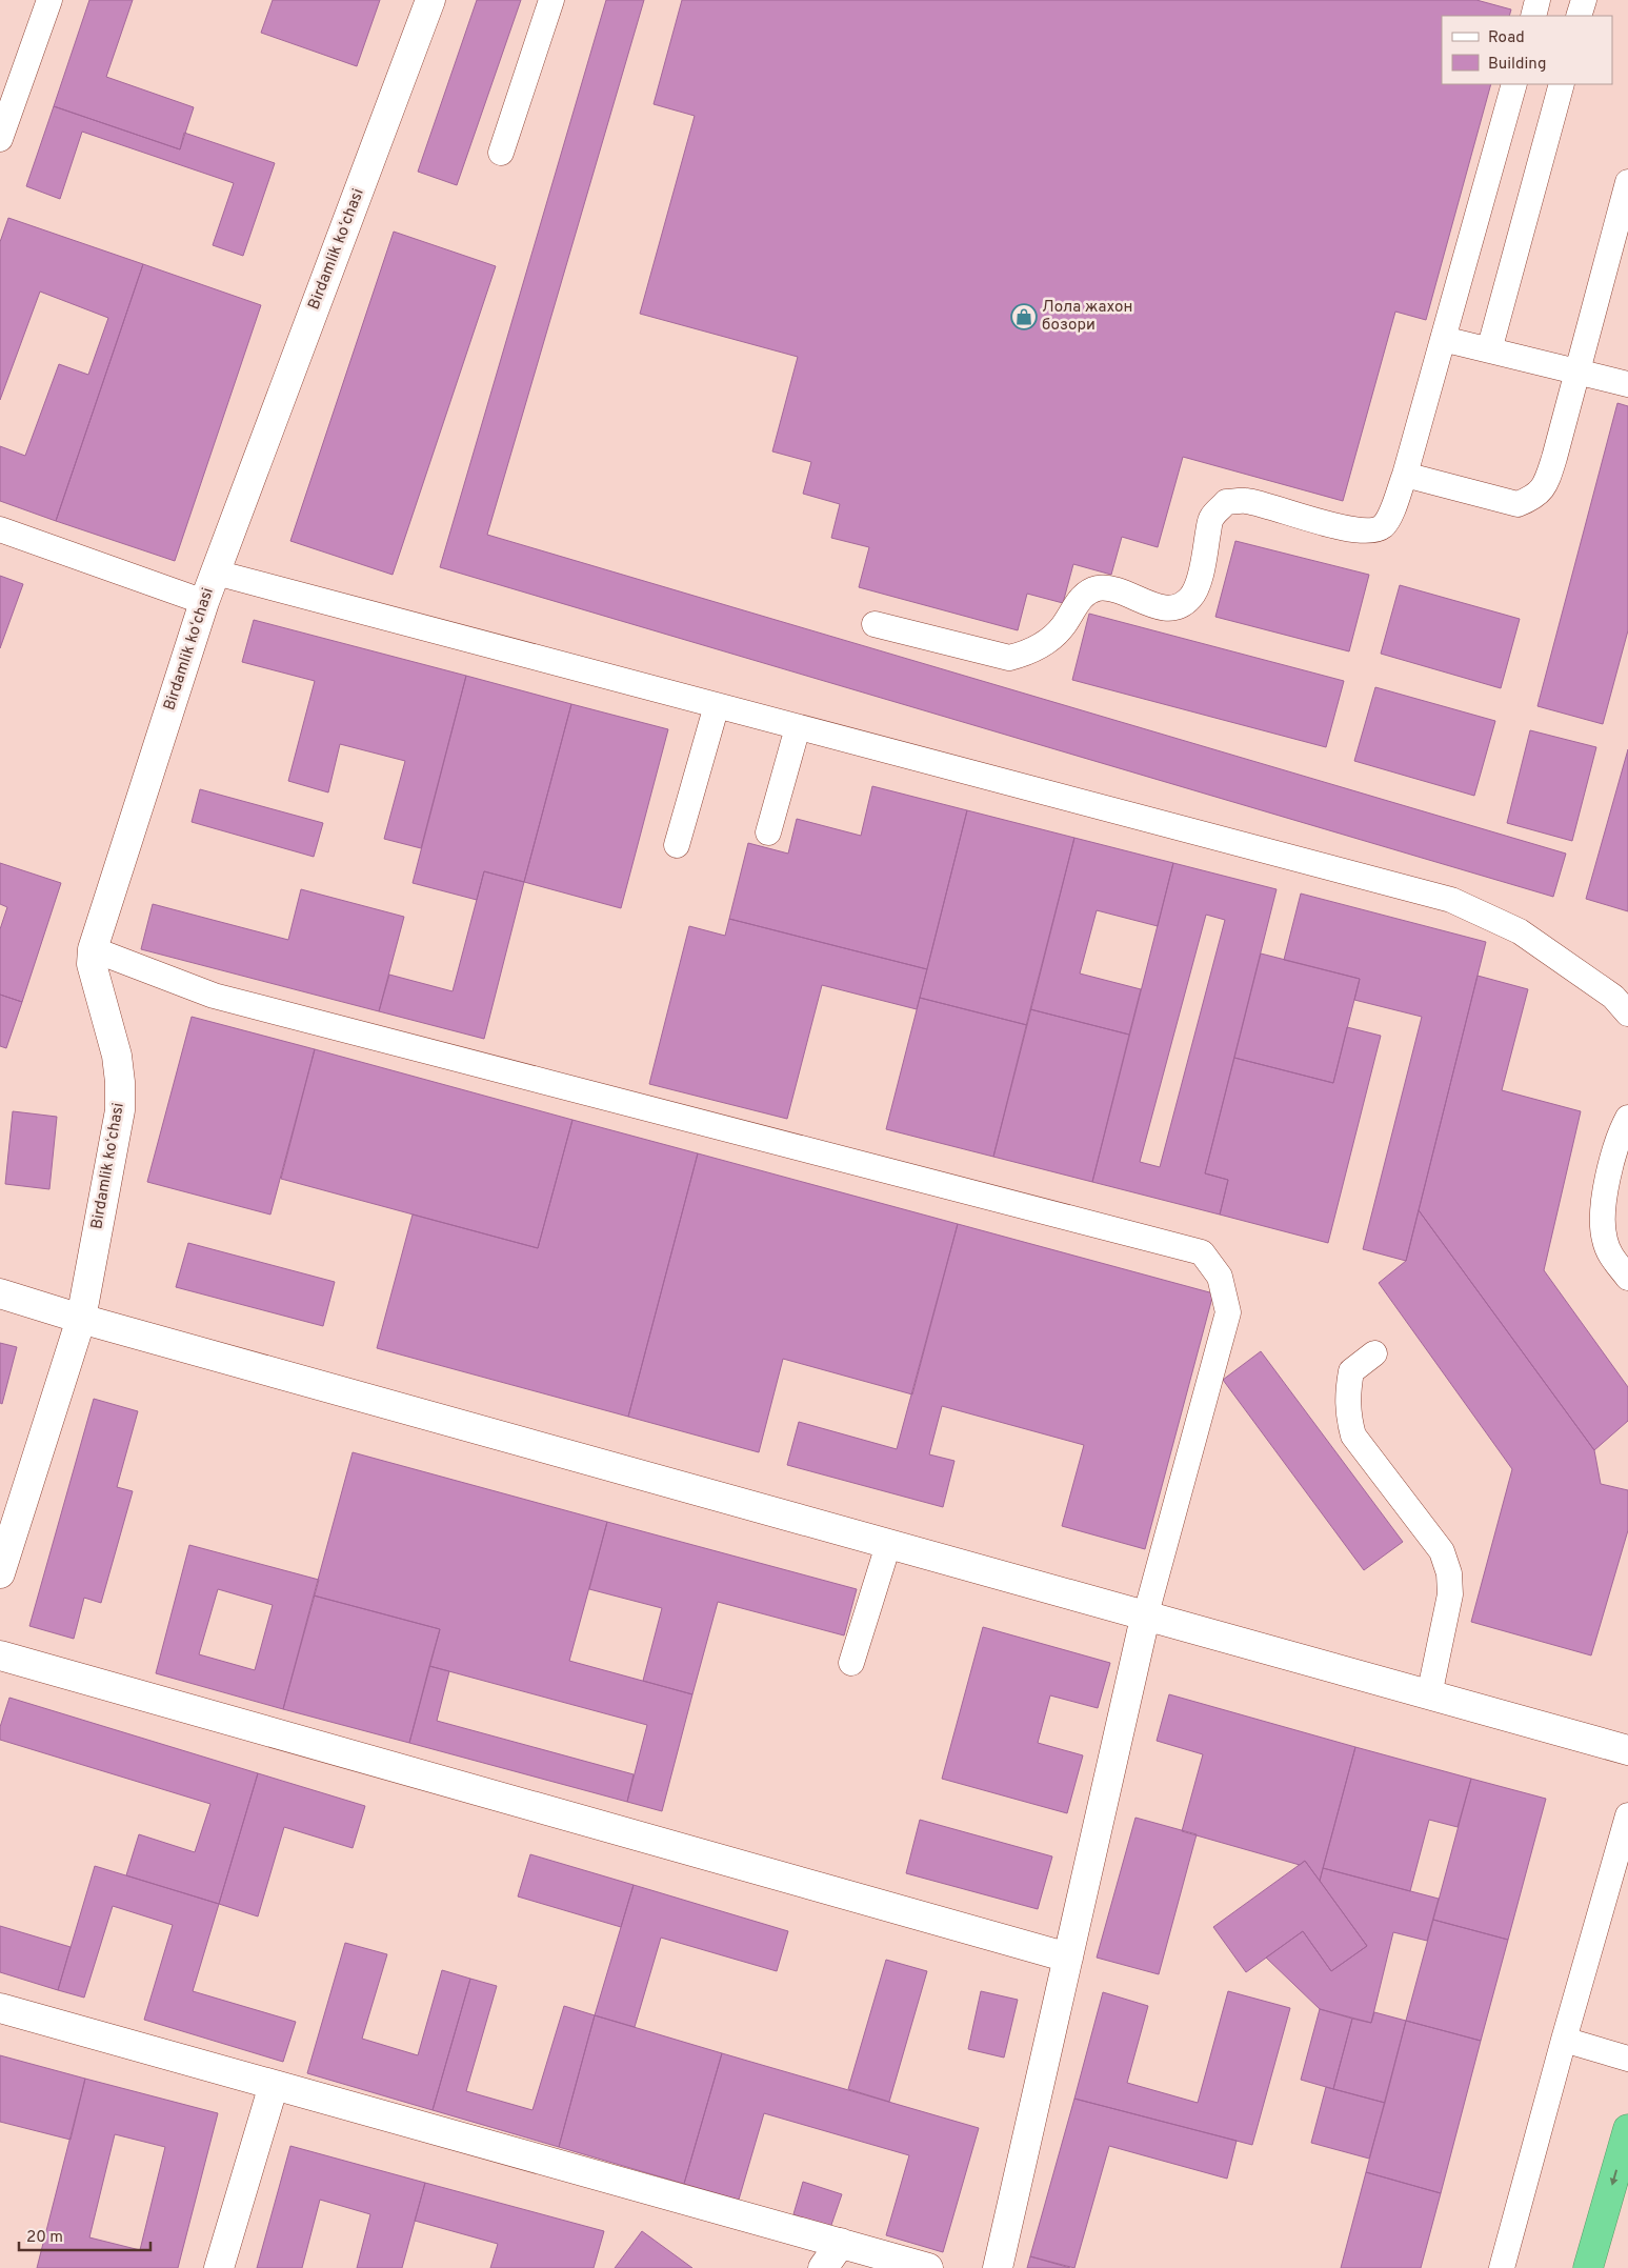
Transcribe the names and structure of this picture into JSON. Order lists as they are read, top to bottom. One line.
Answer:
{"streets":{"street":["Birdamlik koʻchasi"]},"places":{"shop":["Лола жахон бозори"]},"legend":["Road","Building"],"scale_bar":"20 m"}
